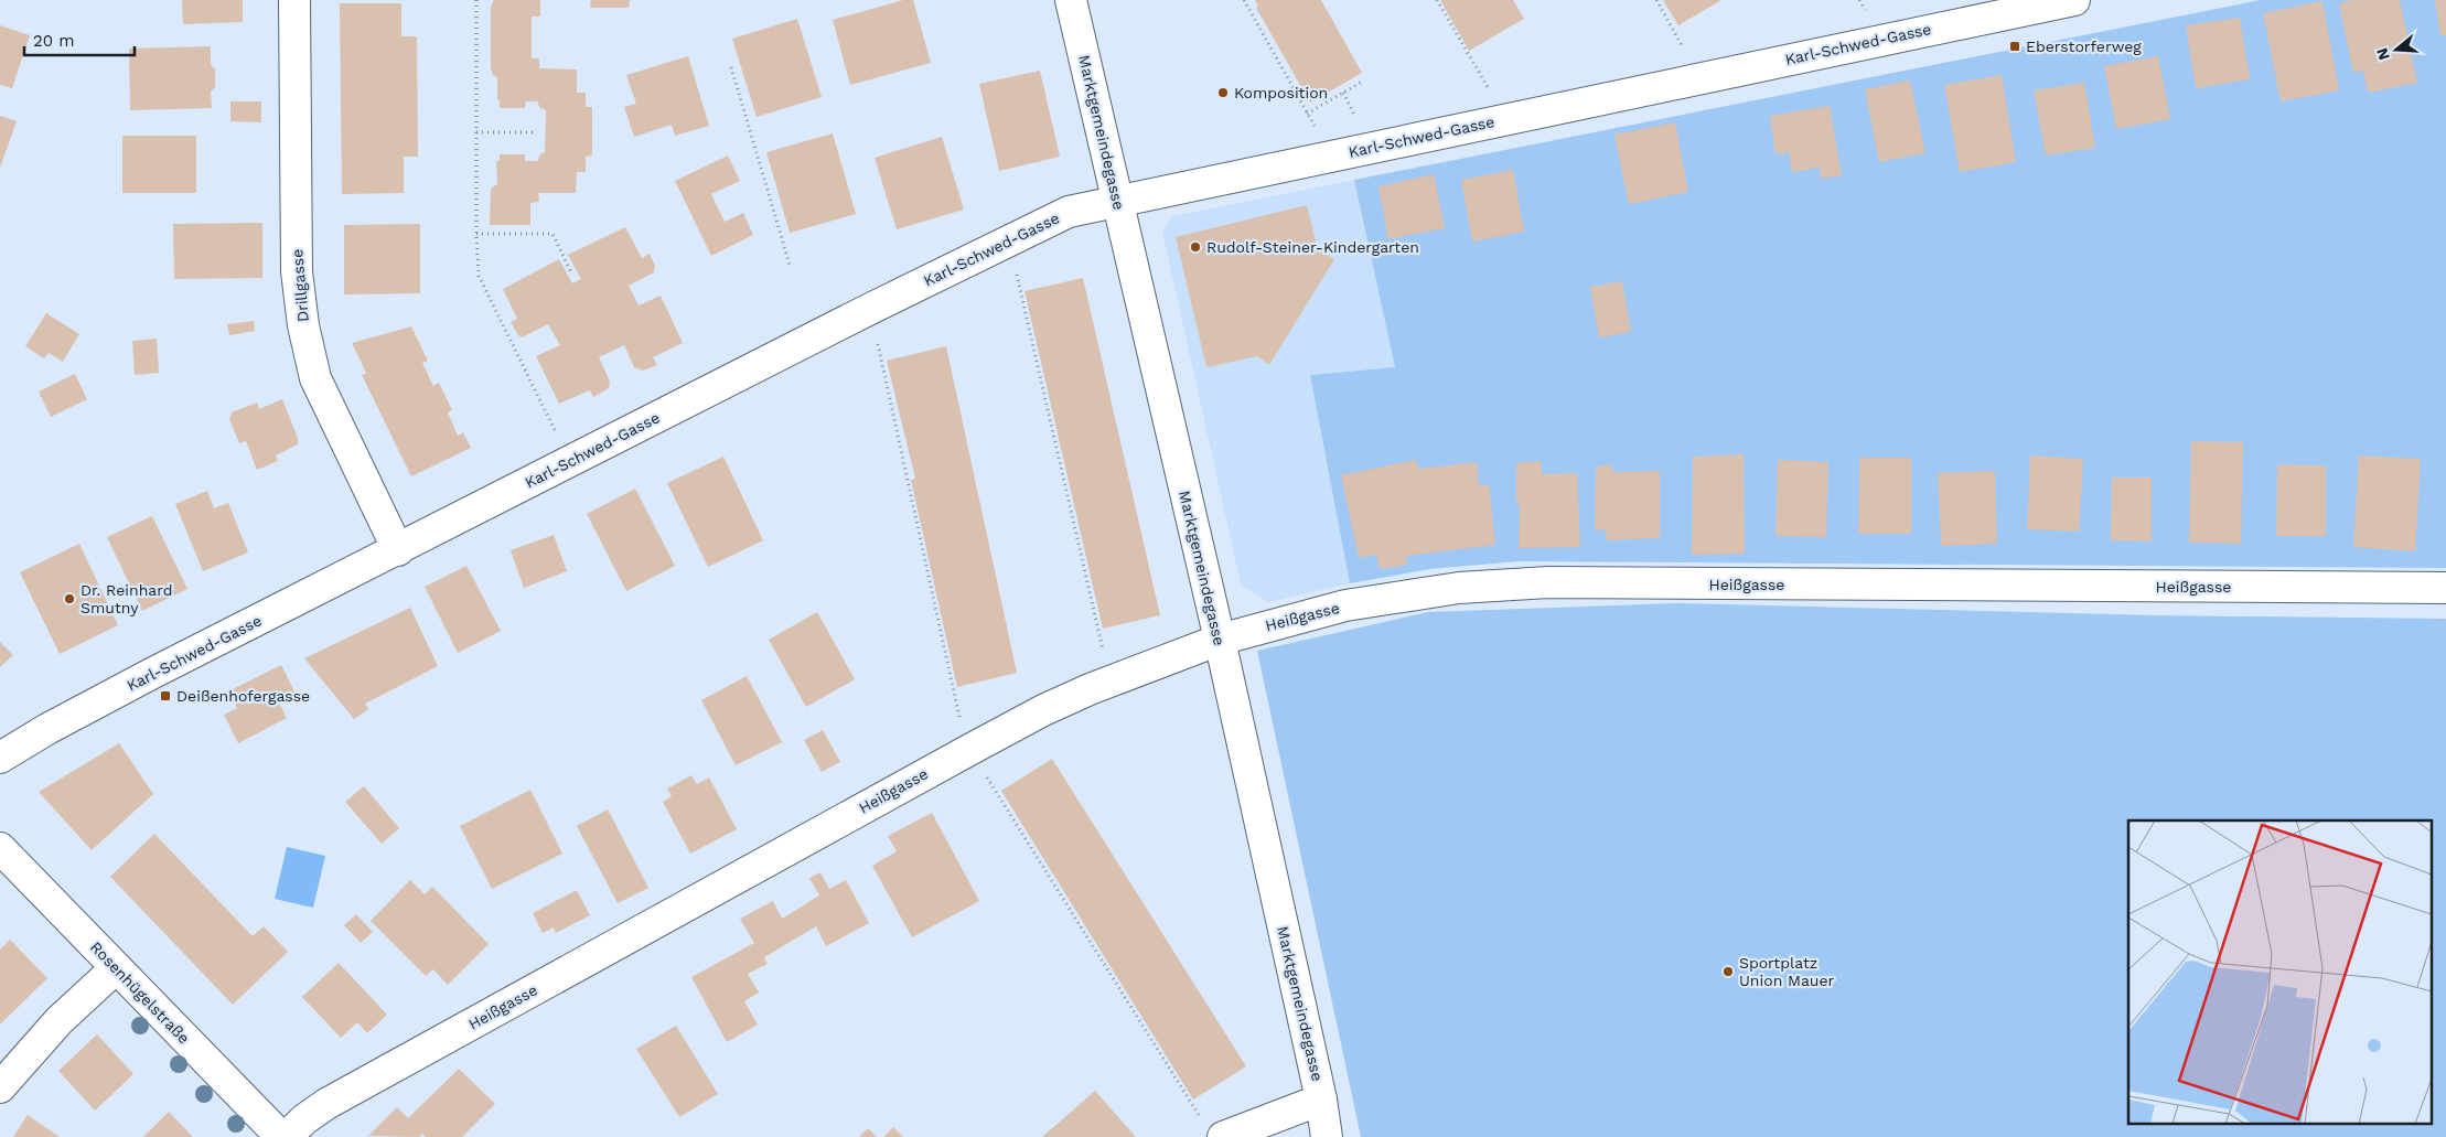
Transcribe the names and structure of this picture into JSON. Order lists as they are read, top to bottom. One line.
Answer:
{"streets":{"street":["Karl-Schwed-Gasse","Marktgemeindegasse","Drillgasse","Heißgasse","Rosenhügelstraße"]},"crossings":[["Karl-Schwed-Gasse","Marktgemeindegasse"],["Karl-Schwed-Gasse","Drillgasse"],["Marktgemeindegasse","Heißgasse"]],"places":{"transit":["Eberstorferweg","Deißenhofergasse"],"other":["Komposition","Rudolf-Steiner-Kindergarten","Dr. Reinhard Smutny","Sportplatz Union Mauer"]},"scale_bar":"20 m","north":"left"}
